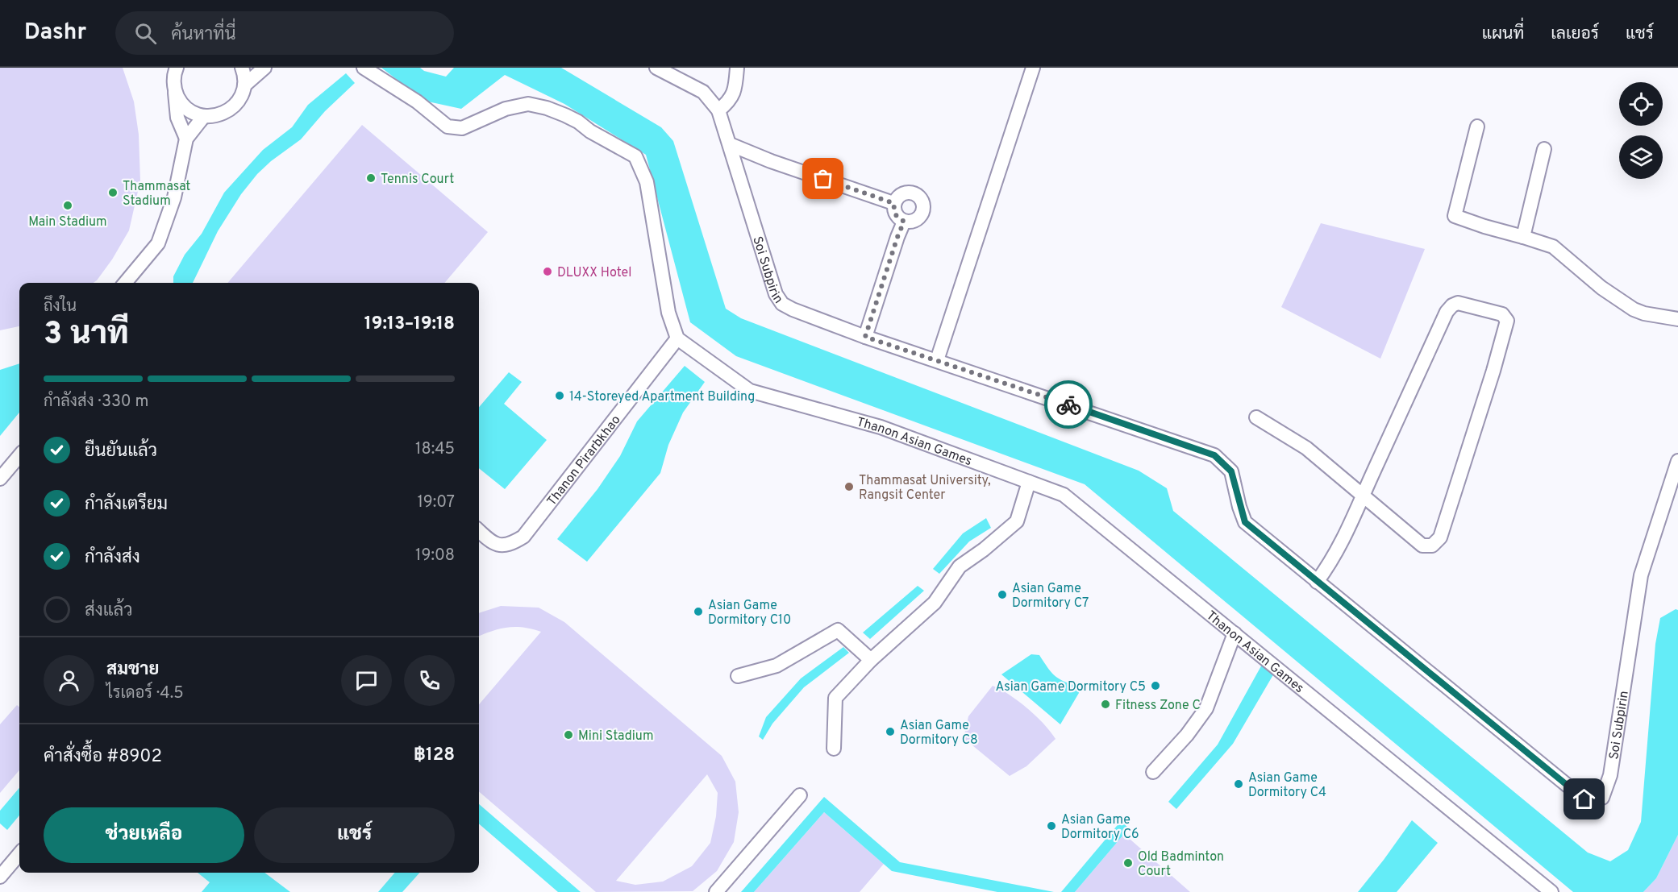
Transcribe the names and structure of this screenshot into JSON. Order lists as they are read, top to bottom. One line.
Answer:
{"streets":{"street":["Soi Subpirin","Thanon Asian Games","Thanon Pirarbkhao"]},"crossings":[["Thanon Asian Games","Thanon Pirarbkhao"]],"places":["Tennis Court","Thammasat Stadium","Main Stadium","DLUXX Hotel","14-Storeyed Apartment Building","Thammasat University, Rangsit Center","Asian Game Dormitory C7","Asian Game Dormitory C10","Asian Game Dormitory C5","Fitness Zone C","Asian Game Dormitory C8","Mini Stadium","Asian Game Dormitory C4","Asian Game Dormitory C6","Old Badminton Court"],"page":{"header":"Dashr","search":"ค้นหาที่นี่","nav":["แผนที่","เลเยอร์","แชร์"],"heading":["3 นาที","ถึงใน","19:13–19:18"],"panel":["สมชาย","ไรเดอร์ · 4.5","คำสั่งซื้อ #8902","฿128"],"bar":"กำลังส่ง · 330 m","list":[["ยืนยันแล้ว","18:45"],["กำลังเตรียม","19:07"],["กำลังส่ง","19:08"],"ส่งแล้ว"],"buttons":["ช่วยเหลือ","แชร์"]}}
